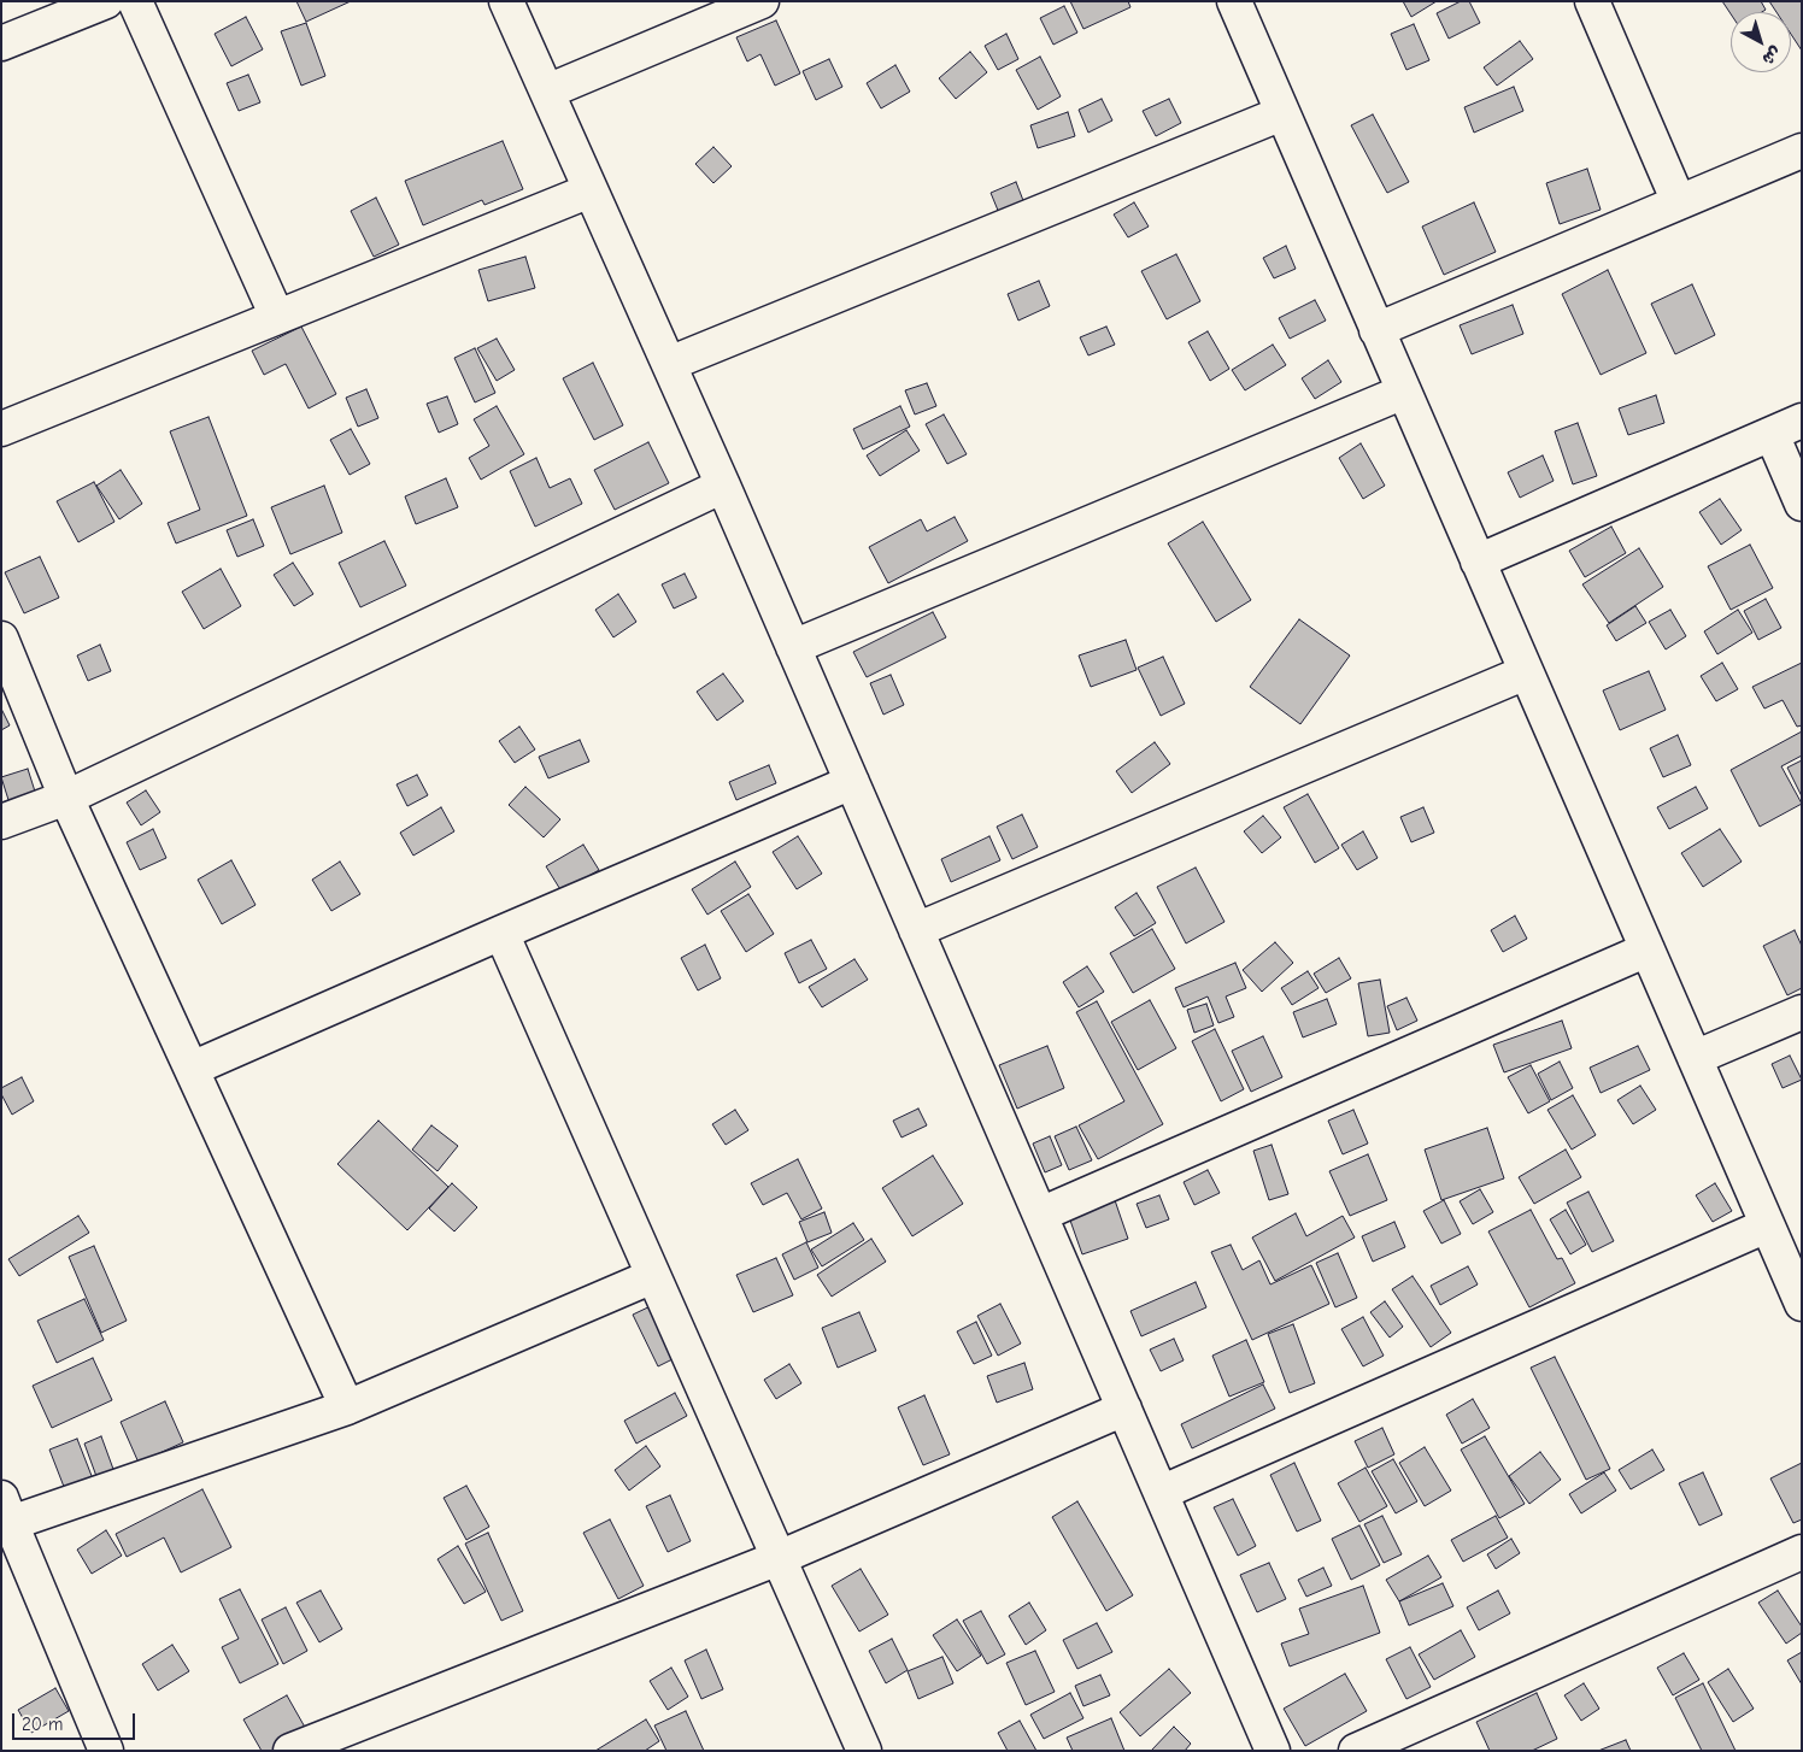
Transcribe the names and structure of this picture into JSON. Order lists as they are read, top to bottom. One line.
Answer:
{"scale_bar":"20 m","north":"bottom right"}
